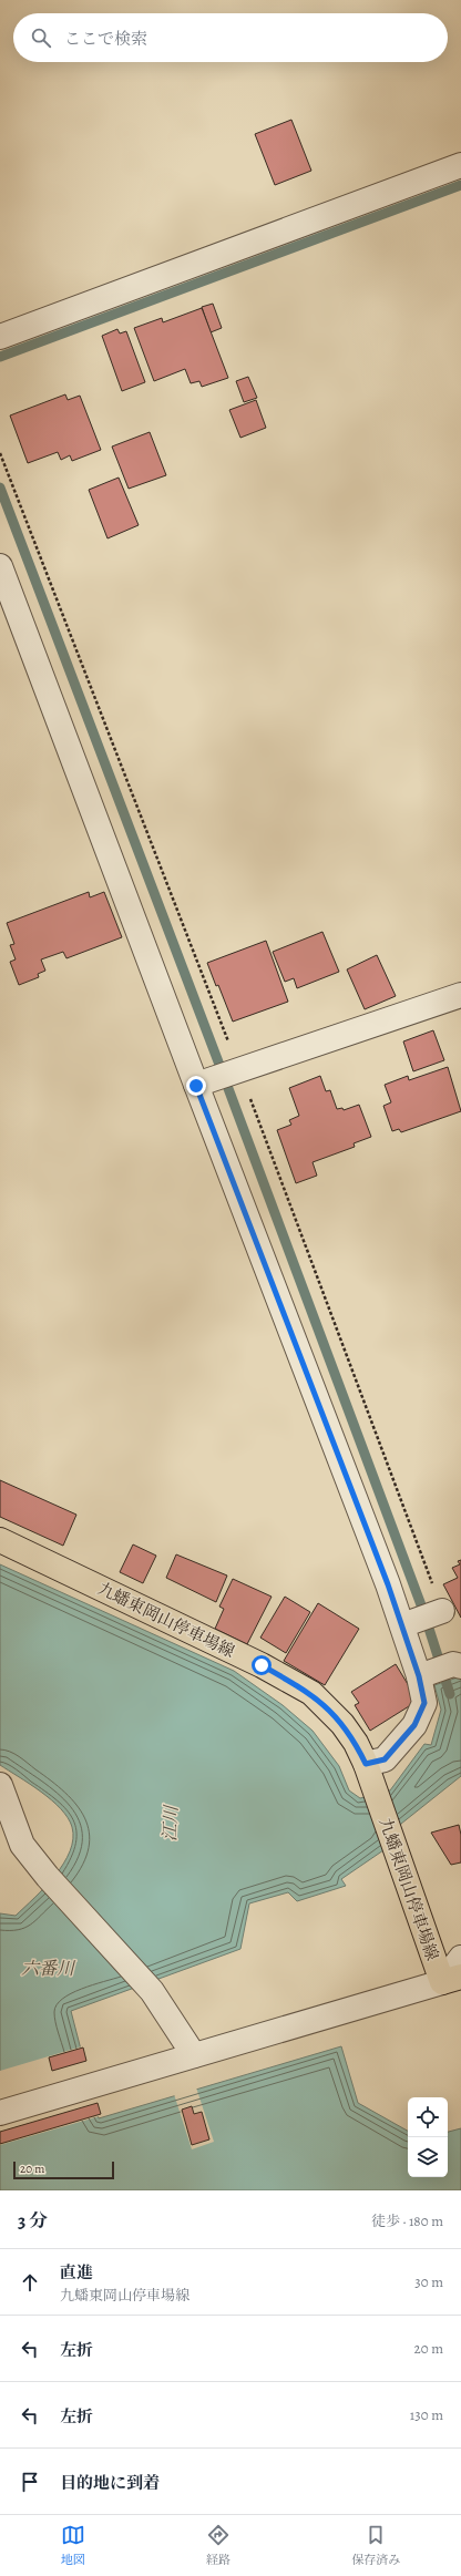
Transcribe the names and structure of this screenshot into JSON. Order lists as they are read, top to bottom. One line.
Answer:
{"streets":{"main road":["九蟠東岡山停車場線"]},"water":["江川","六番川"],"scale_bar":"20 m","page":{"search":"ここで検索","scale":"20 m","heading":["3 分","徒歩 · 180 m"],"list":[["直進","九蟠東岡山停車場線","30 m"],["左折","20 m"],["左折","130 m"],"目的地に到着"],"nav":["地図","経路","保存済み"]}}
